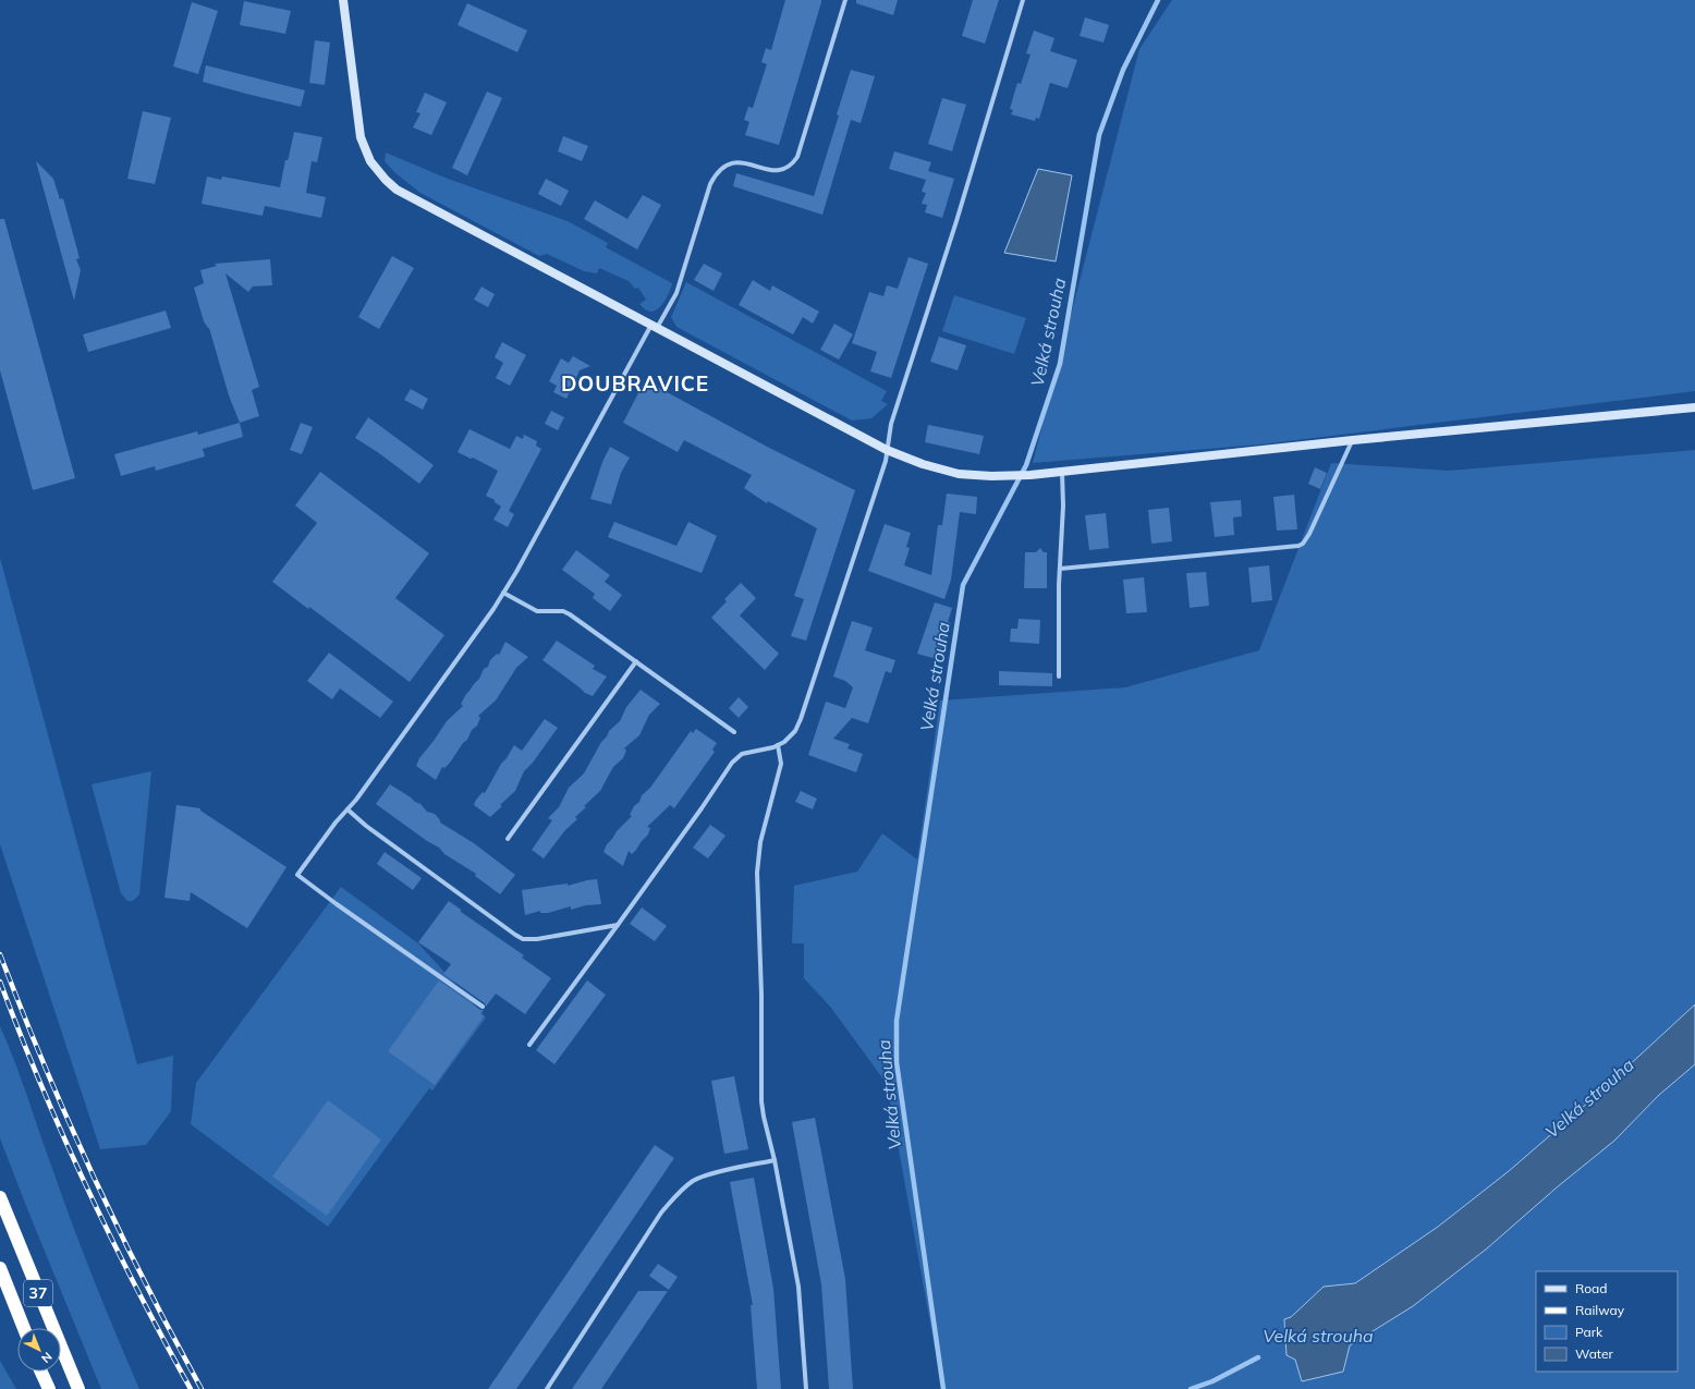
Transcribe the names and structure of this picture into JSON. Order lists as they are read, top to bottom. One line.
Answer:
{"streets":{"highway":["37"]},"districts":["DOUBRAVICE"],"water":["Velká strouha"],"legend":["Road","Railway","Park","Water"],"north":"bottom right"}
